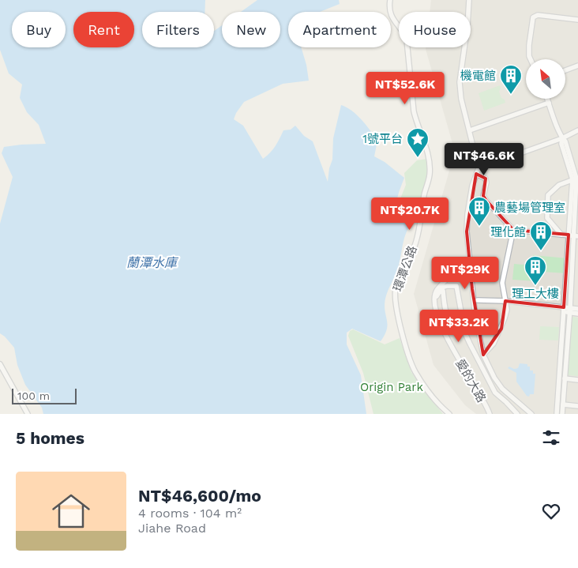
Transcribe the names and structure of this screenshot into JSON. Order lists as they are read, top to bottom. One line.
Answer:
{"streets":{"street":["環潭公路","愛的大路"]},"water":["蘭潭水庫"],"parks":["Origin Park"],"places":{"building":["機電館","農藝場管理室","理化館","理工大樓"],"place":["1號平台"]},"scale_bar":"100 m","north":"top left","page":{"chip":["Buy","Rent","Filters","New","Apartment","House"],"price":["NT$52.6K","NT$46.6K","NT$20.7K","NT$29K","NT$33.2K"],"scale":"100 m","heading":"5 homes","list":[{"name":"NT$46,600/mo","note":"4 rooms · 104 m² · Jiahe Road"}]}}
